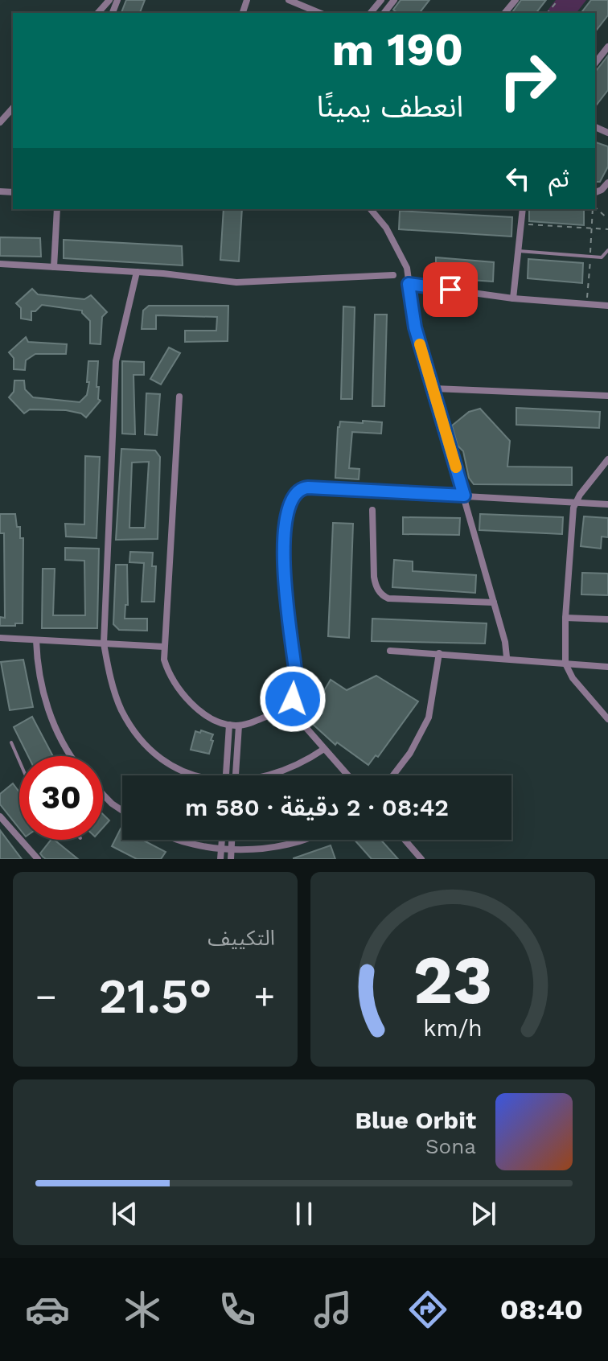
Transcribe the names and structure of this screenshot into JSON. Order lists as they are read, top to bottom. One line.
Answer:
{"page":{"turn":["190 m","انعطف يمينًا"],"then":"ثم","limit":"30","trip":"08:42 · 2 دقيقة · 580 m","tile":"التكييف","heat":["−","21.5°","+"],"song":["Blue Orbit","Sona"],"tabs":"08:40","gauge":["23","km/h"]}}
